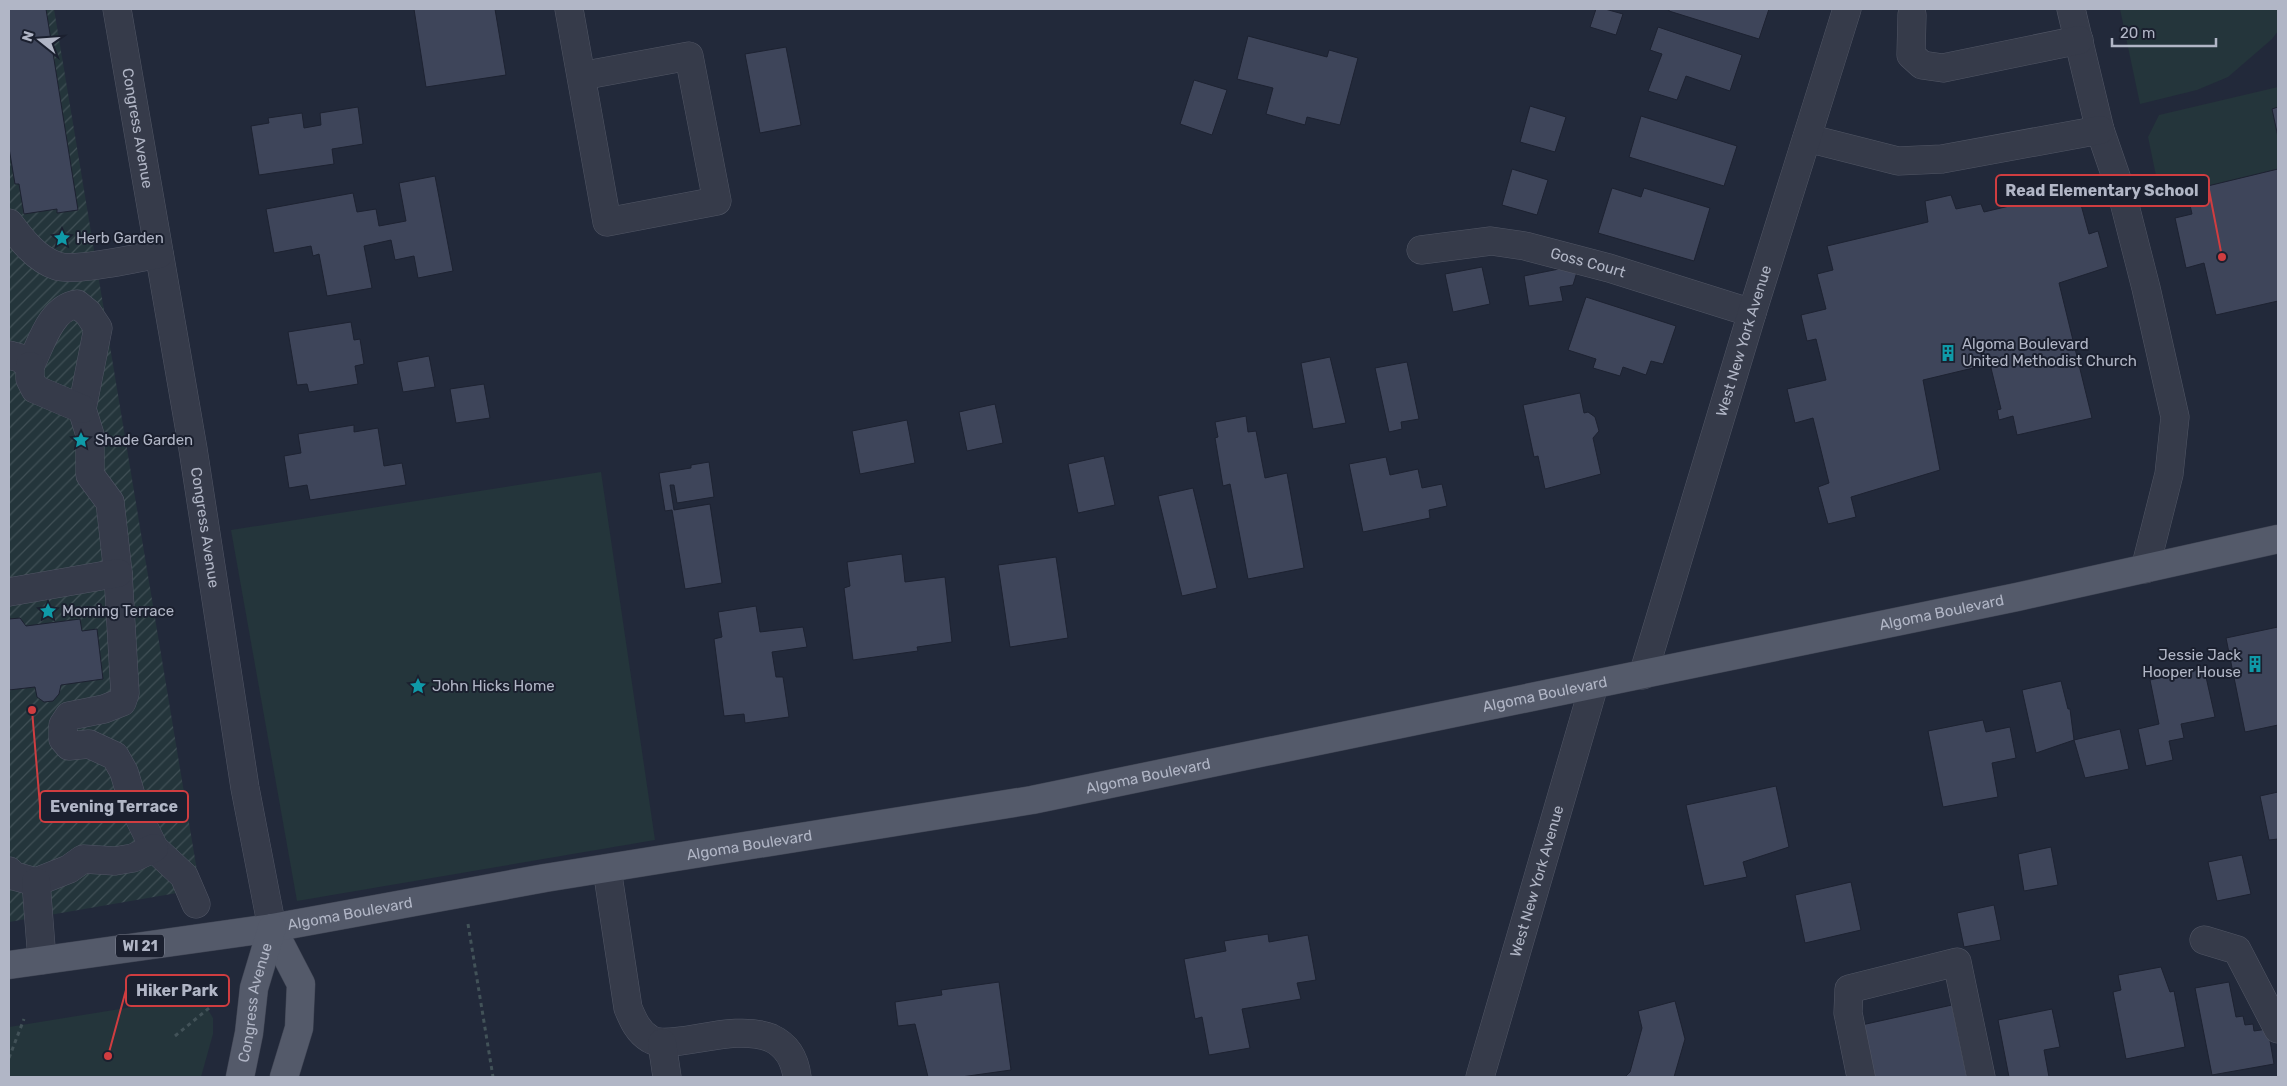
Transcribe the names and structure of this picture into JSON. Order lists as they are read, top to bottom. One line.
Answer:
{"streets":{"main road":["Congress Avenue","Algoma Boulevard","WI 21"],"street":["Goss Court","West New York Avenue"]},"crossings":[["Congress Avenue","Algoma Boulevard"],["Goss Court","West New York Avenue"],["West New York Avenue","Algoma Boulevard"]],"places":{"place":["Herb Garden","Shade Garden","Morning Terrace","John Hicks Home"],"other":["Read Elementary School","Evening Terrace","Hiker Park"],"building":["Algoma Boulevard United Methodist Church","Jessie Jack Hooper House"]},"scale_bar":"20 m","north":"left"}
